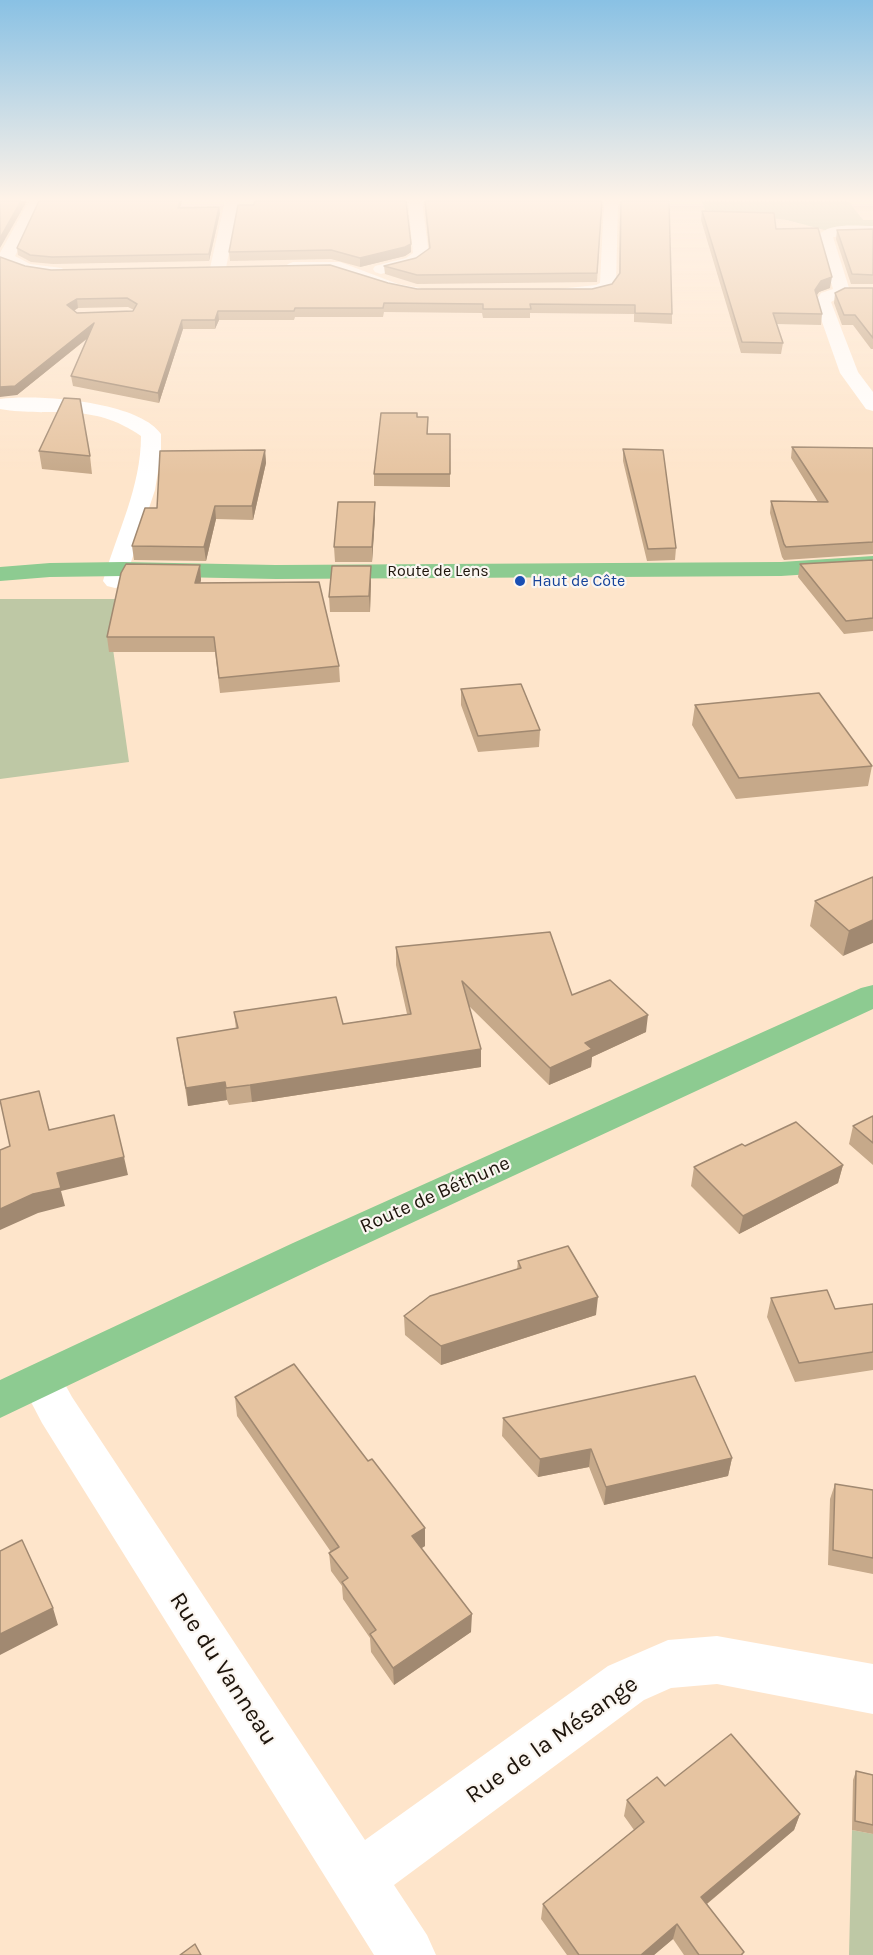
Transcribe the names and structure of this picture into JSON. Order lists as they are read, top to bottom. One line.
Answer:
{"streets":{"main road":["Route de Lens","Route de Béthune"],"street":["Rue du Vanneau","Rue de la Mésange"]},"crossings":[["Route de Béthune","Rue du Vanneau"],["Rue du Vanneau","Rue de la Mésange"]],"places":["Haut de Côte"]}
